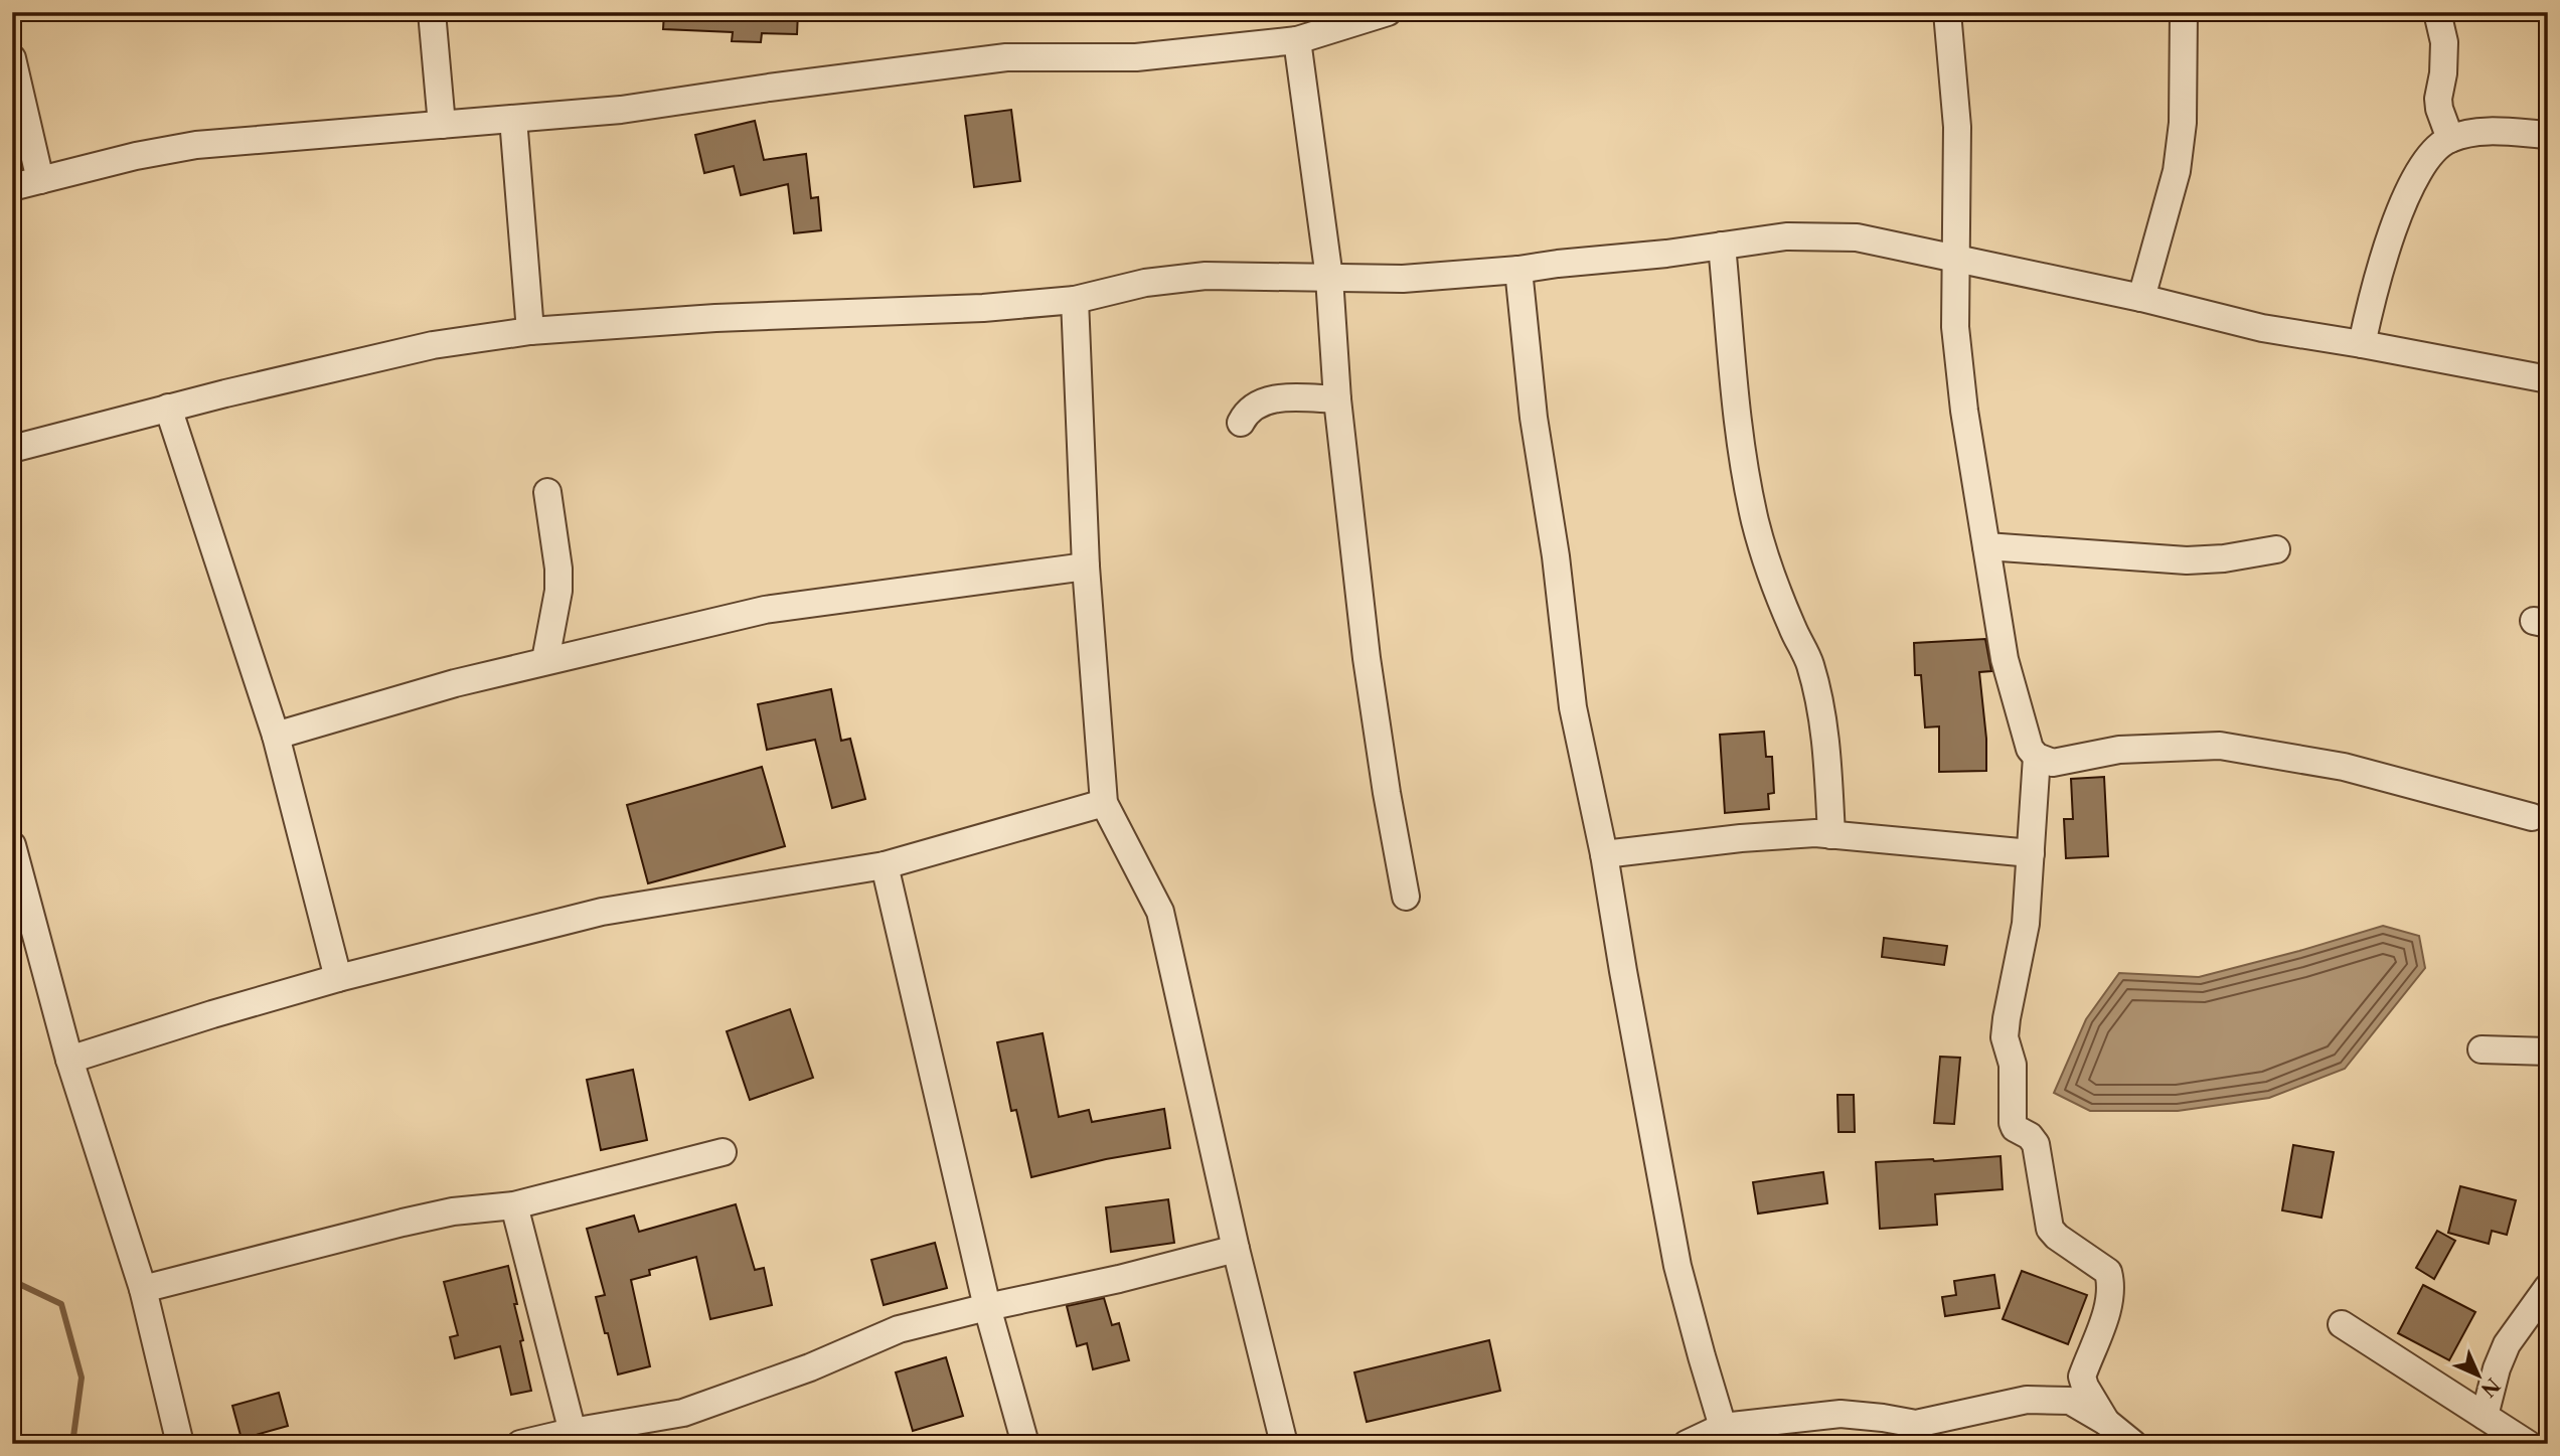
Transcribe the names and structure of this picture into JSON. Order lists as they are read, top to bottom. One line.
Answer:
{"north":"bottom right"}
